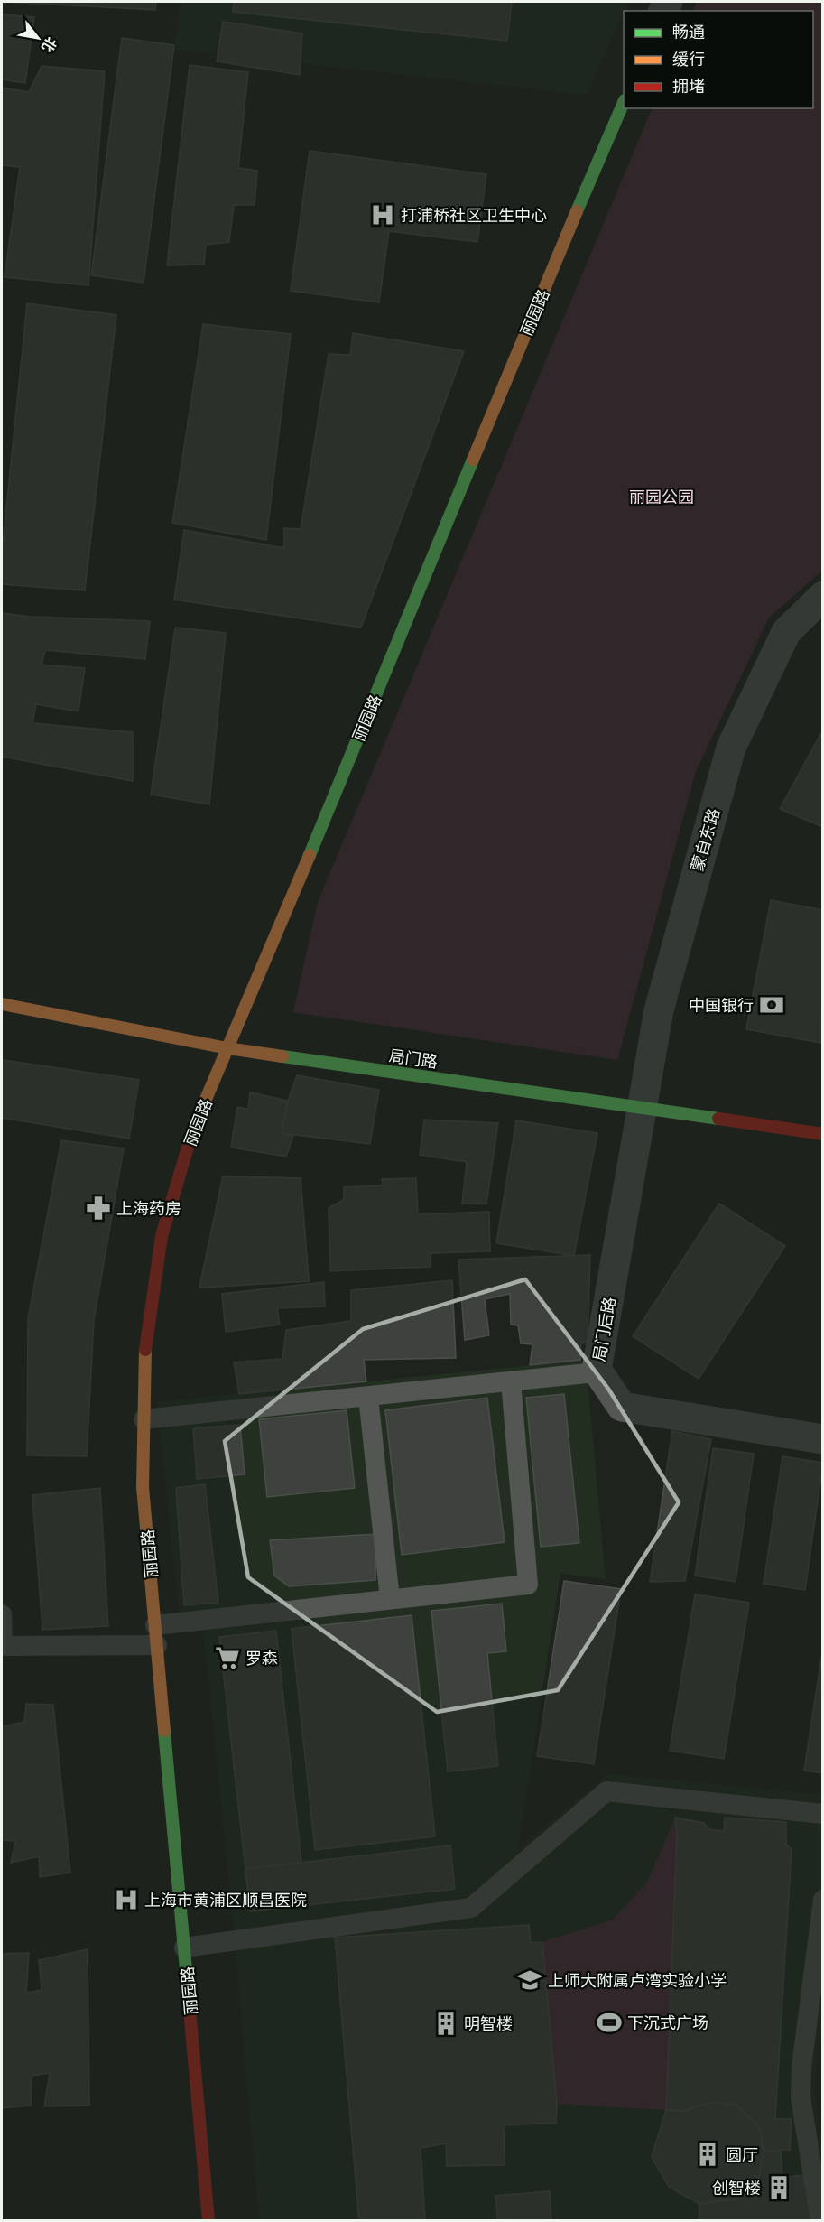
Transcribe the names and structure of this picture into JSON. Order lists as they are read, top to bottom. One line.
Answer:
{"streets":{"street":["丽园路","蒙自东路","局门路","局门后路"]},"crossings":[["丽园路","局门路"],["蒙自东路","局门路"],["蒙自东路","局门后路"],["局门路","局门后路"]],"parks":["丽园公园"],"places":{"hospital":["打浦桥社区卫生中心","上海市黄浦区顺昌医院"],"bank":["中国银行"],"pharmacy":["上海药房"],"supermarket":["罗森"],"school or university":["上师大附属卢湾实验小学"],"sports":["下沉式广场"],"building":["明智楼","圆厅","创智楼"]},"legend":["畅通","缓行","拥堵"],"north":"bottom right"}
